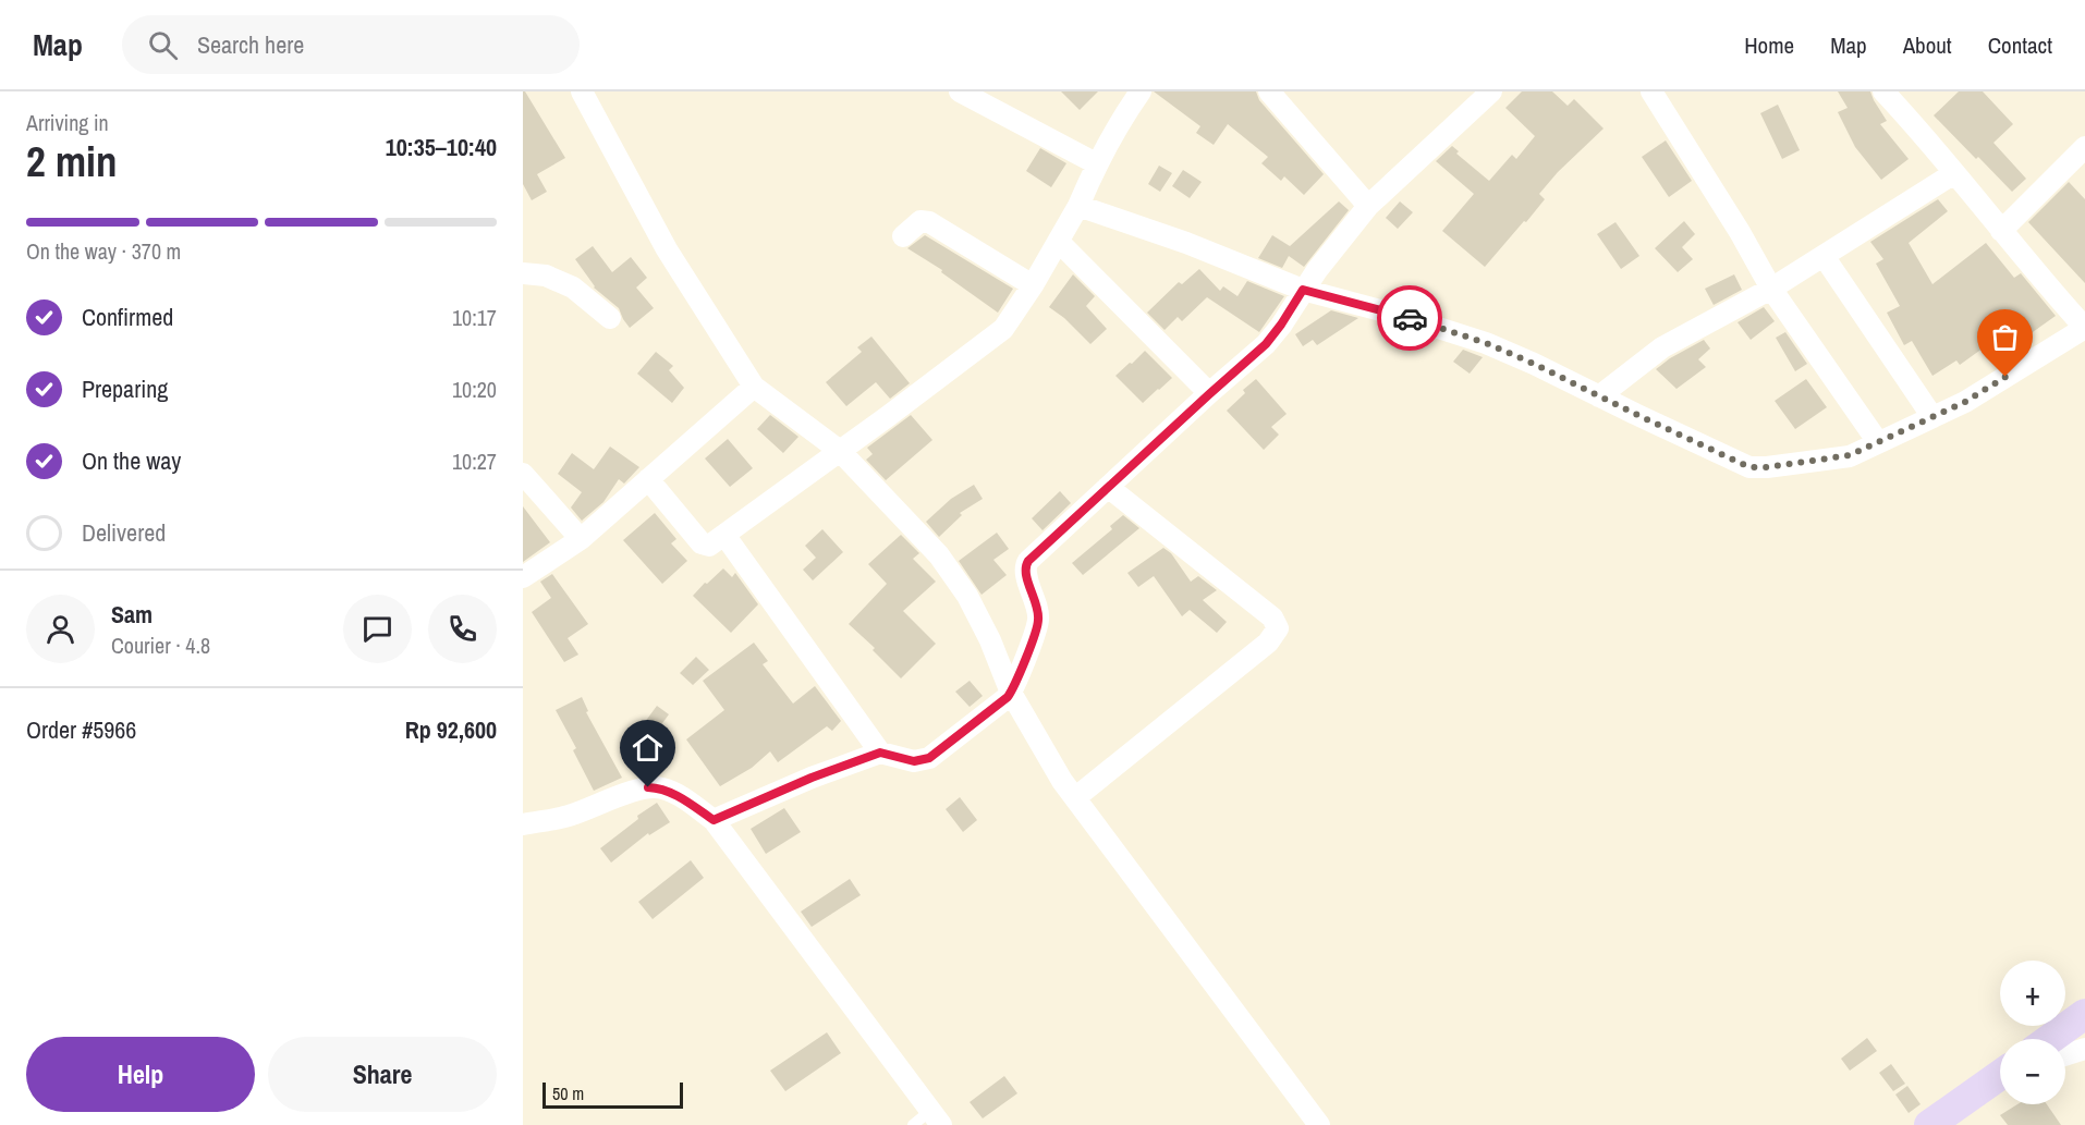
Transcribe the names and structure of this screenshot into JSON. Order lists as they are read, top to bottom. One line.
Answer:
{"scale_bar":"50 m","page":{"header":"Map","search":"Search here","nav":["Home","Map","About","Contact"],"heading":["2 min","Arriving in","10:35–10:40"],"panel":["Sam","Courier · 4.8","Order #5966","Rp 92,600"],"bar":"On the way · 370 m","list":[["Confirmed","10:17"],["Preparing","10:20"],["On the way","10:27"],"Delivered"],"map_buttons":["+","−"],"buttons":["Help","Share"],"scale":"50 m"}}
